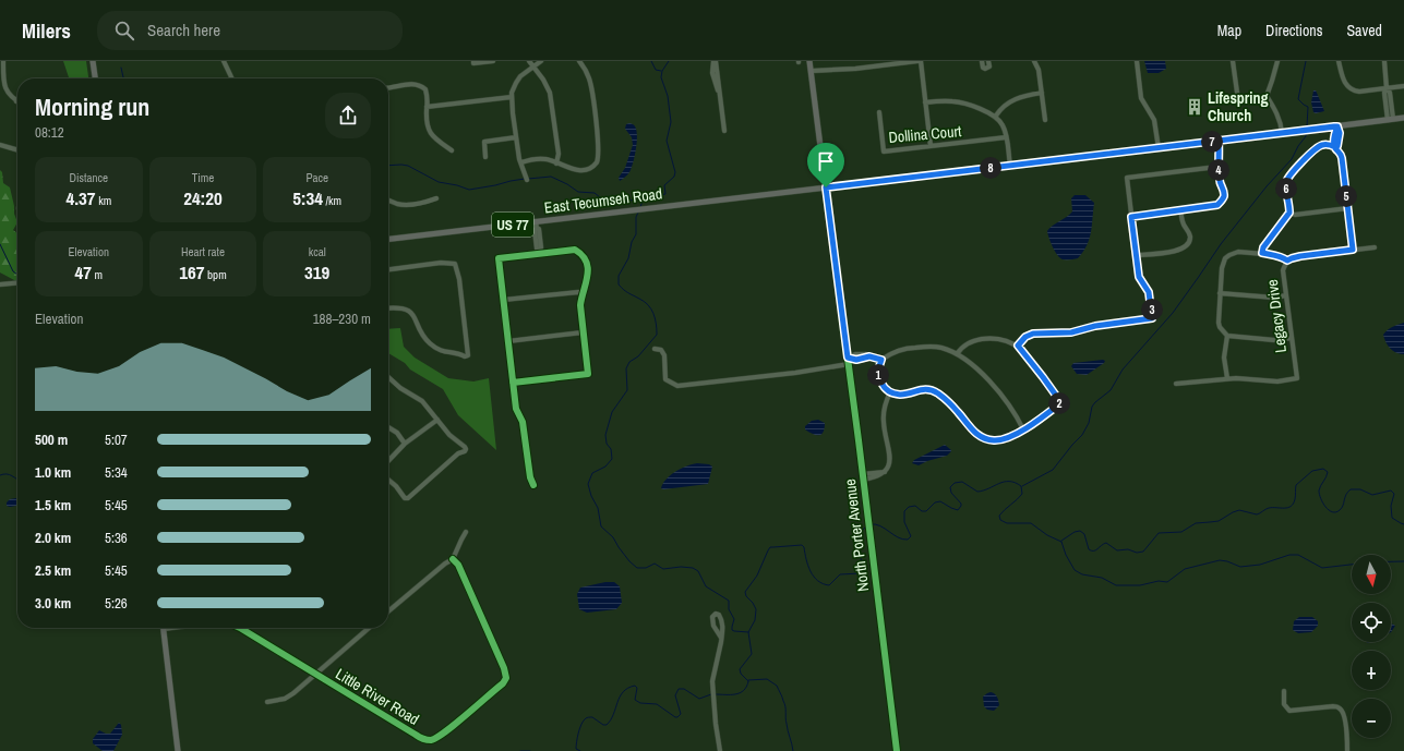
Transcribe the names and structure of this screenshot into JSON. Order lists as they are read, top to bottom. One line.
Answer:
{"streets":{"main road":["East Tecumseh Road","US 77","North Porter Avenue"],"street":["Dollina Court","Legacy Drive","Little River Road"]},"crossings":[["East Tecumseh Road","US 77"],["East Tecumseh Road","North Porter Avenue"],["US 77","North Porter Avenue"]],"places":{"building":["Lifespring Church"]},"north":"bottom","page":{"header":"Milers","search":"Search here","nav":["Map","Directions","Saved"],"heading":["Morning run","08:12"],"pins":["7","8","4","6","5","3","1","2"],"stats":[["Distance","4.37 km"],["Time","24:20"],["Pace","5:34 /km"],["Elevation","47 m"],["Heart rate","167 bpm"],["kcal","319"]],"chart":["Elevation","188–230 m"],"list":[{"name":"500 m","note":"5:07"},{"name":"1.0 km","note":"5:34"},{"name":"1.5 km","note":"5:45"},{"name":"2.0 km","note":"5:36"},{"name":"2.5 km","note":"5:45"},{"name":"3.0 km","note":"5:26"}],"map_buttons":["+","−"]}}
